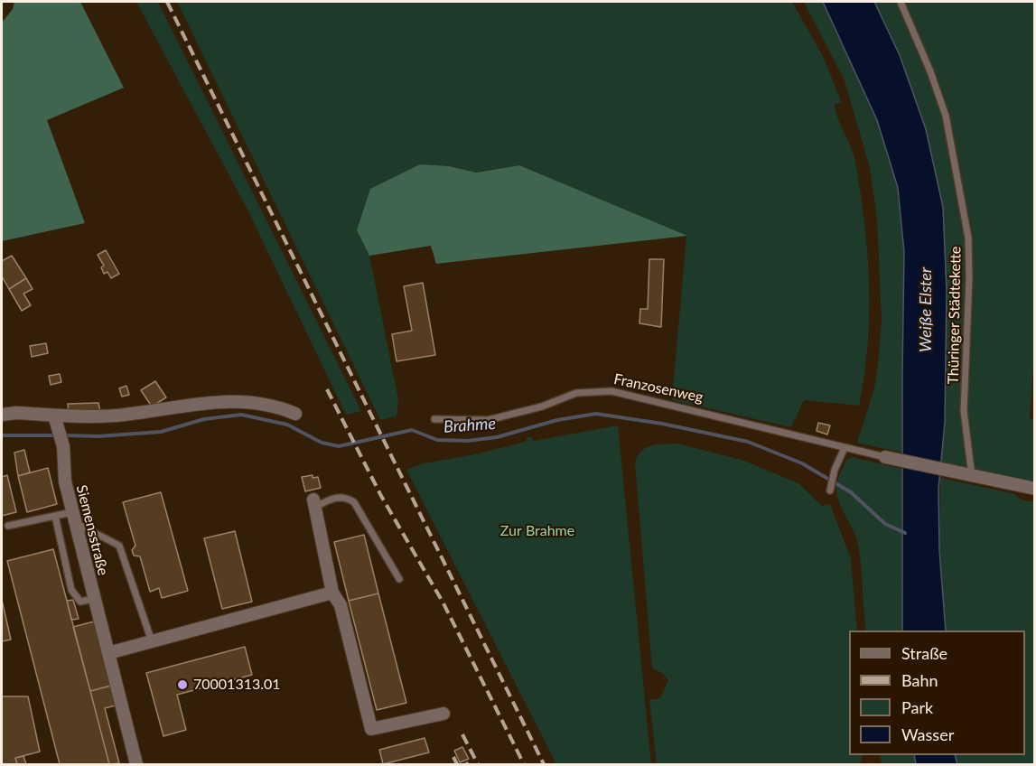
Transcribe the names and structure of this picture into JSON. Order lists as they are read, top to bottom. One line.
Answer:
{"streets":{"street":["Siemensstraße"],"lane":["Thüringer Städtekette","Franzosenweg"]},"water":["Weiße Elster","Brahme"],"parks":["Zur Brahme"],"places":["70001313.01"],"legend":["Straße","Bahn","Park","Wasser"]}
